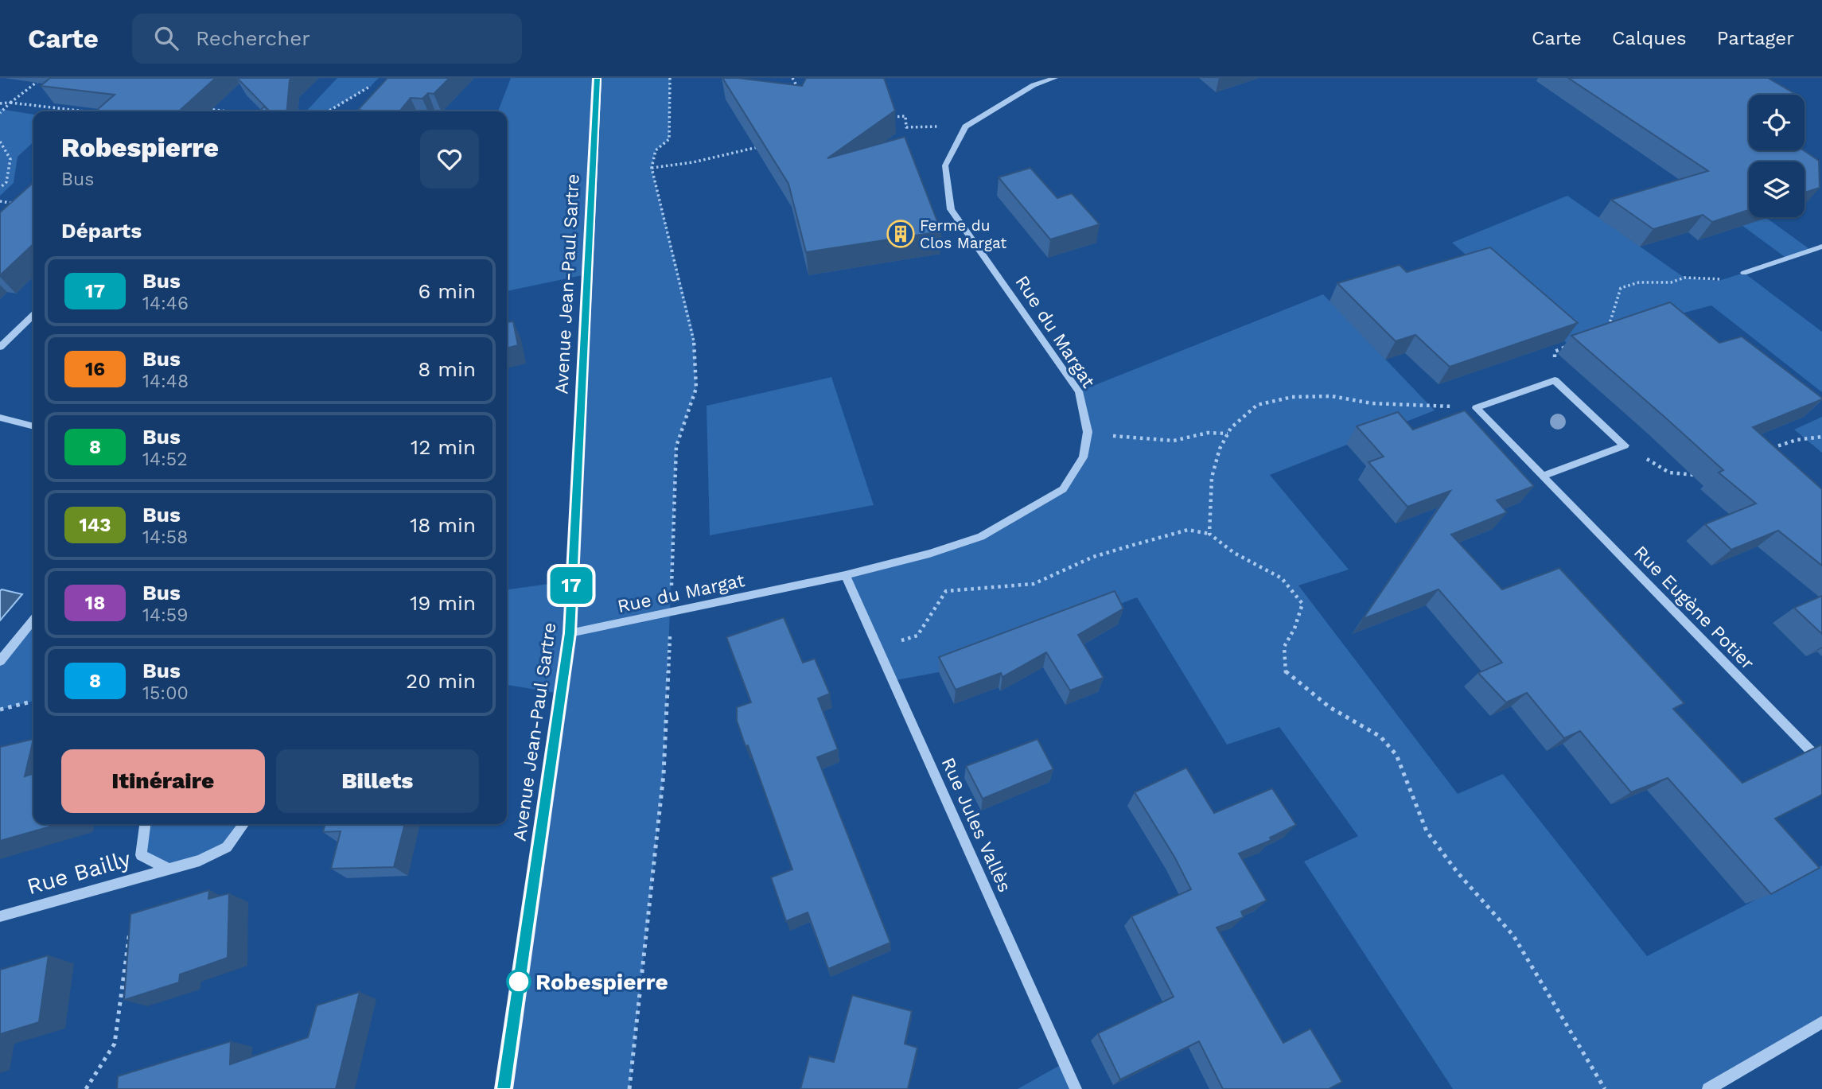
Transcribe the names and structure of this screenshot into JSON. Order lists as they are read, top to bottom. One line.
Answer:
{"streets":{"main road":["Avenue Jean-Paul Sartre"],"street":["Rue du Margat","Rue Eugène Potier","Rue Jules Vallès","Rue Bailly"]},"crossings":[["Avenue Jean-Paul Sartre","Rue du Margat"],["Rue du Margat","Rue Jules Vallès"]],"places":{"building":["Ferme du Clos Margat"],"other":["Robespierre"]},"lines":["bus line 17"],"page":{"header":"Carte","search":"Rechercher","nav":["Carte","Calques","Partager"],"on_map":"17","heading":[["Robespierre","Bus"],"Départs"],"list":[{"mark":"17","name":"Bus","note":"14:46","value":"6 min"},{"mark":"16","name":"Bus","note":"14:48","value":"8 min"},{"mark":"8","name":"Bus","note":"14:52","value":"12 min"},{"mark":"143","name":"Bus","note":"14:58","value":"18 min"},{"mark":"18","name":"Bus","note":"14:59","value":"19 min"},{"mark":"8","name":"Bus","note":"15:00","value":"20 min"}],"buttons":["Itinéraire","Billets"]}}
